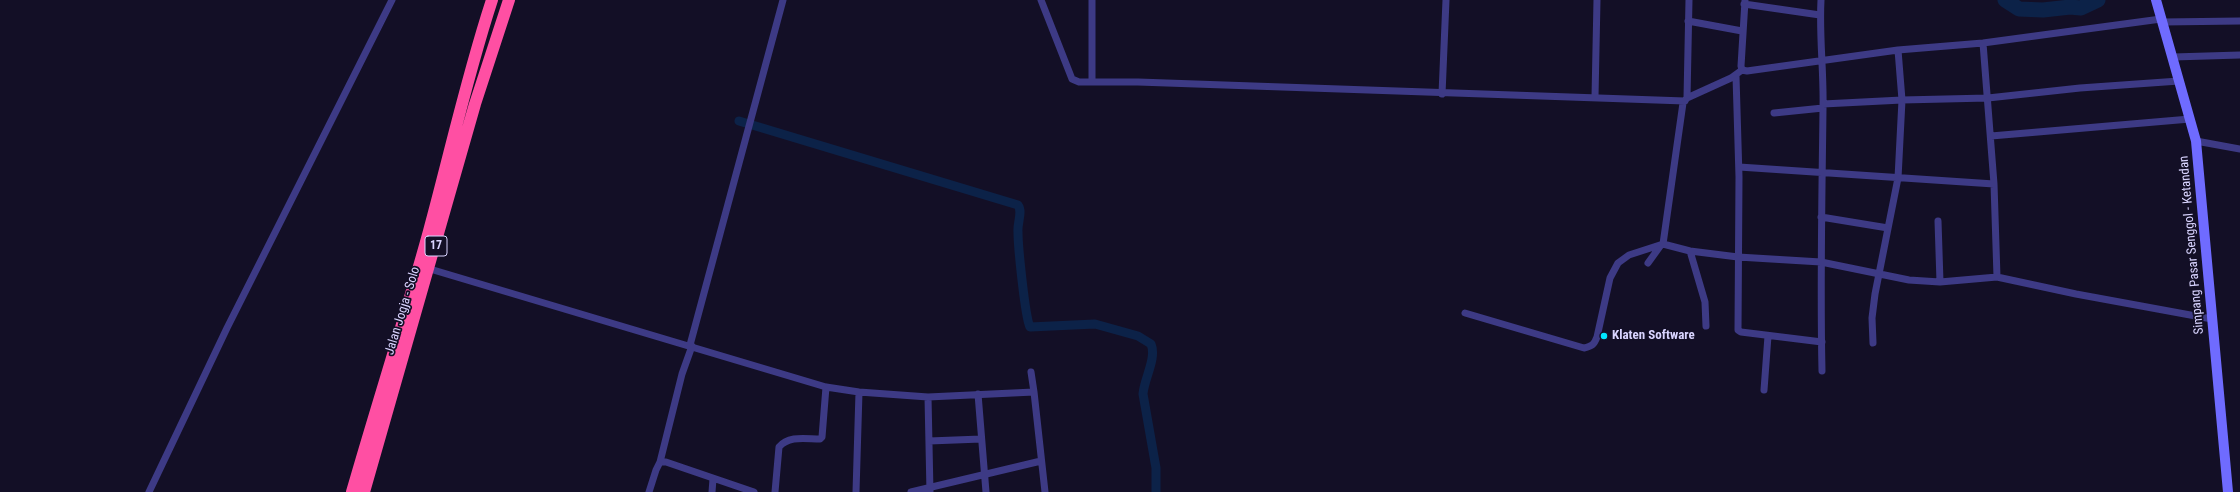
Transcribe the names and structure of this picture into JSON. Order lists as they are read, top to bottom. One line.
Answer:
{"streets":{"highway":["17","Jalan Jogja - Solo"],"street":["Simpang Pasar Senggol - Ketandan"]},"places":["Klaten Software"]}
